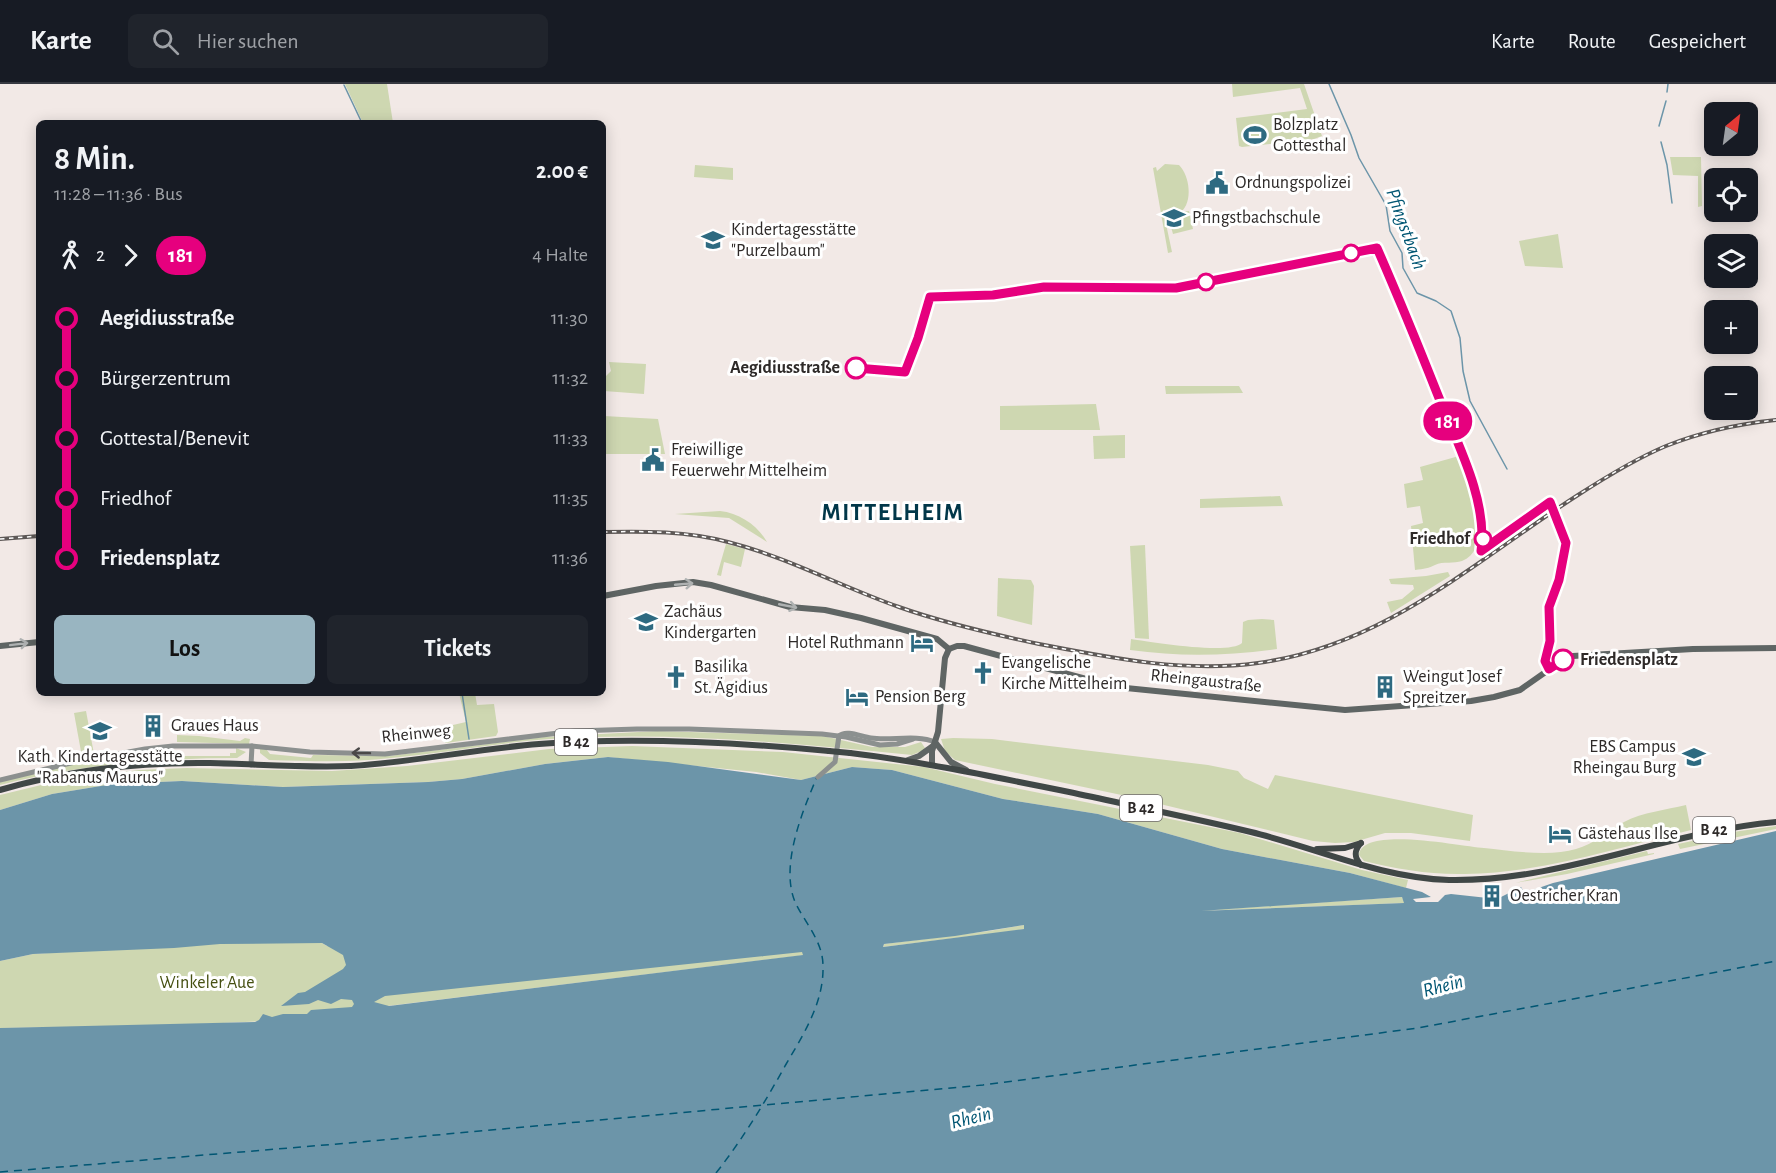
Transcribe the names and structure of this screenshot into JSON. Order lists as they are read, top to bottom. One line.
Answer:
{"streets":{"main road":["Rheingaustraße","B 42"],"street":["Rheinweg"]},"one_way":["Rheinweg"],"districts":["MITTELHEIM"],"water":["Pfingstbach","Rhein"],"parks":["Winkeler Aue"],"places":{"sports":["Bolzplatz Gottesthal"],"public building":["Ordnungspolizei","Freiwillige Feuerwehr Mittelheim"],"school or university":["Pfingstbachschule","Kindertagesstätte \"Purzelbaum\"","Zachäus Kindergarten","Kath. Kindertagesstätte \"Rabanus Maurus\"","EBS Campus Rheingau Burg"],"other":["Aegidiusstraße","Friedhof","Friedensplatz"],"hotel":["Hotel Ruthmann","Pension Berg","Gästehaus Ilse"],"church":["Evangelische Kirche Mittelheim","Basilika St. Ägidius"],"building":["Weingut Josef Spreitzer","Graues Haus","Oestricher Kran"]},"lines":["bus line 181"],"north":"top right","page":{"header":"Karte","search":"Hier suchen","nav":["Karte","Route","Gespeichert"],"on_map":"181","map_buttons":["+","−"],"heading":["8 Min.","11:28 – 11:36 · Bus","2.00 €"],"legs":["2","181","4 Halte"],"list":[{"name":"Aegidiusstraße","value":"11:30"},{"name":"Bürgerzentrum","value":"11:32"},{"name":"Gottestal/Benevit","value":"11:33"},{"name":"Friedhof","value":"11:35"},{"name":"Friedensplatz","value":"11:36"}],"buttons":["Los","Tickets"]}}
